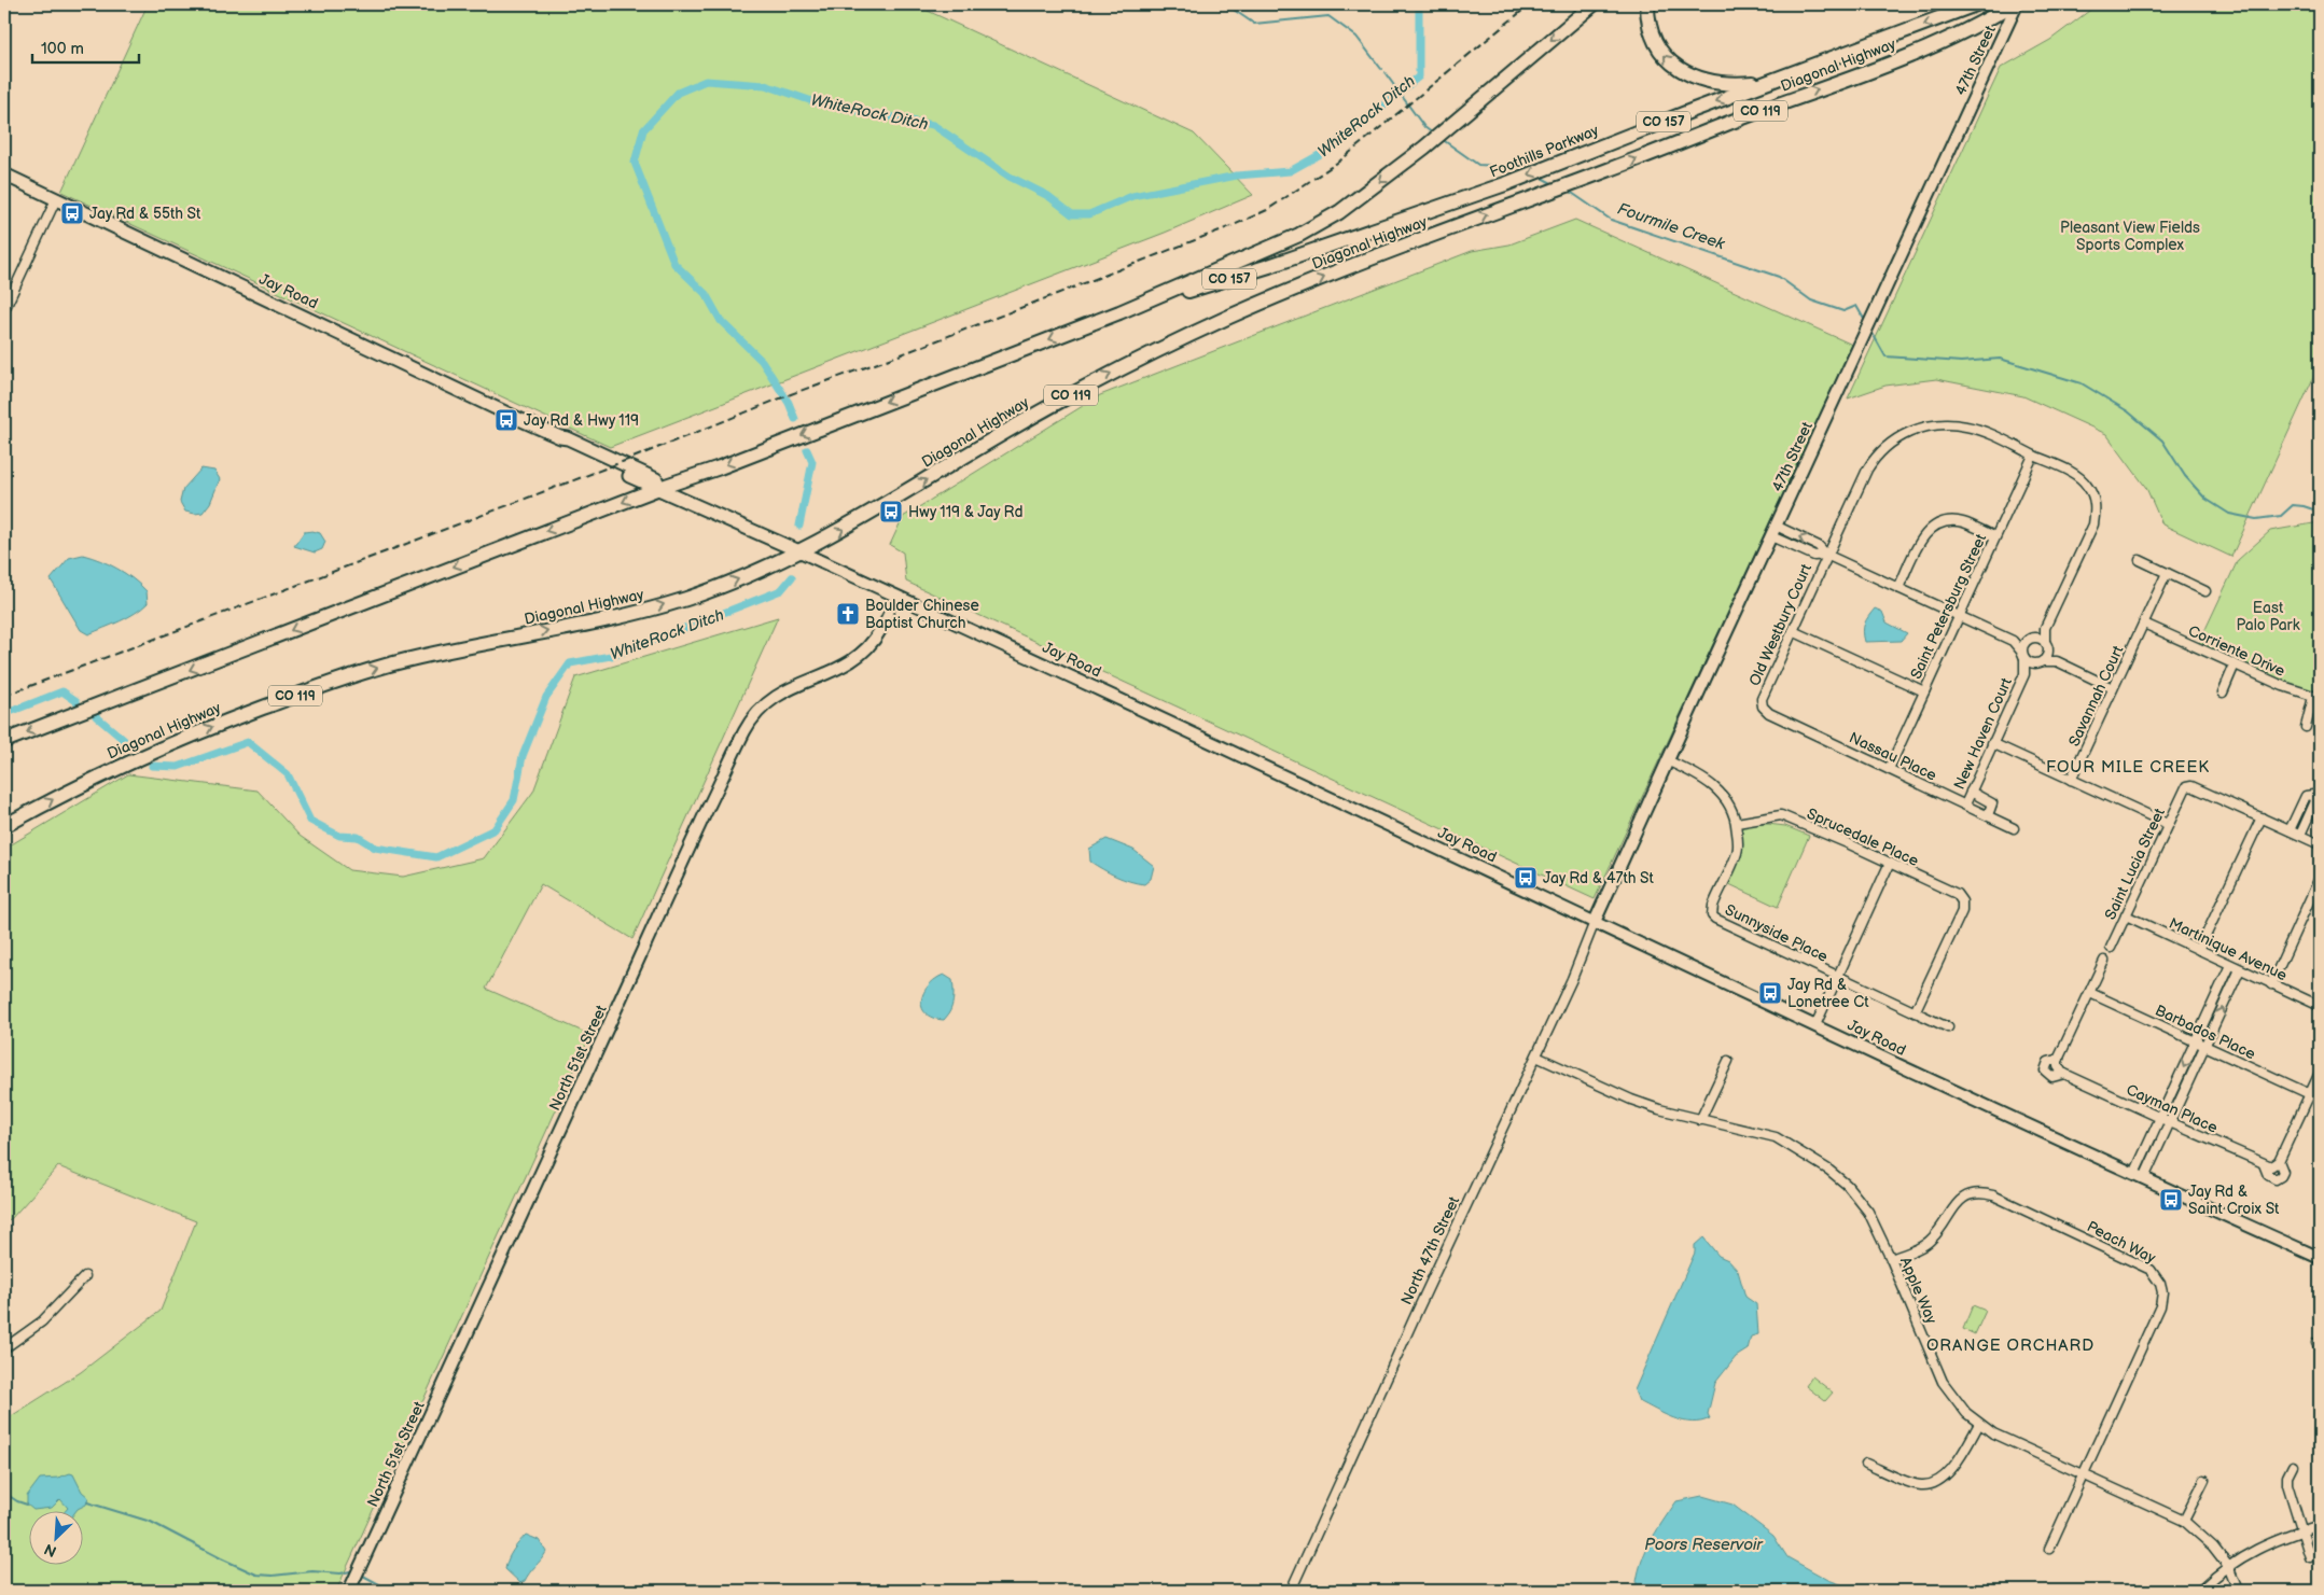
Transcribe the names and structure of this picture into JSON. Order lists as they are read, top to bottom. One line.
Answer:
{"streets":{"highway":["Diagonal Highway","CO 119","CO 157","Foothills Parkway"],"main road":["Jay Road"],"street":["47th Street","Saint Petersburg Street","Old Westbury Court","Corriente Drive","Savannah Court","New Haven Court","Nassau Place","Sprucedale Place","Saint Lucia Street","Sunnyside Place","Martinique Avenue","Barbados Place","North 51st Street","Cayman Place","Peach Way","North 47th Street","Apple Way"]},"crossings":[["47th Street","Jay Road"],["47th Street","North 47th Street"],["Diagonal Highway","Jay Road"],["Jay Road","North 51st Street"],["Jay Road","North 47th Street"],["Saint Petersburg Street","Old Westbury Court"],["Saint Petersburg Street","Nassau Place"],["Old Westbury Court","Nassau Place"],["Corriente Drive","Savannah Court"],["New Haven Court","Nassau Place"],["Sprucedale Place","Sunnyside Place"],["Saint Lucia Street","Martinique Avenue"],["Barbados Place","Cayman Place"],["Peach Way","Apple Way"],["North 47th Street","Apple Way"]],"districts":["FOUR MILE CREEK","ORANGE ORCHARD"],"water":["WhiteRock Ditch","Fourmile Creek","Poors Reservoir"],"parks":["Pleasant View Fields Sports Complex","East Palo Park"],"places":{"bus stop":["Jay Rd & 55th St","Jay Rd & Hwy 119","Hwy 119 & Jay Rd","Jay Rd & 47th St","Jay Rd & Lonetree Ct","Jay Rd & Saint Croix St"],"church":["Boulder Chinese Baptist Church"]},"scale_bar":"100 m","north":"bottom left"}
